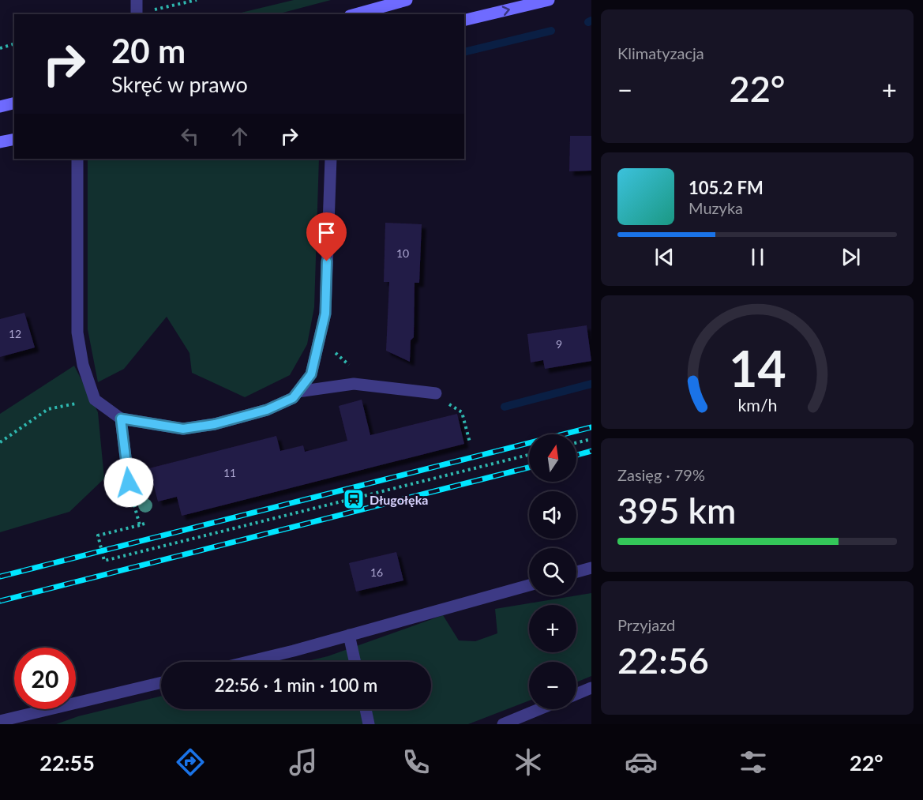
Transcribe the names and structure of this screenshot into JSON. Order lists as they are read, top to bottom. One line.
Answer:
{"places":{"station":["Długołęka"]},"house_numbers":["10","12","9","11","16"],"north":"top","page":{"tile":["Klimatyzacja",["Zasięg · 79%","395 km"],["Przyjazd","22:56"]],"turn":["20 m","Skręć w prawo"],"heat":["−","22°","+"],"song":["105.2 FM","Muzyka"],"map_buttons":["+","−"],"limit":"20","trip":"22:56 · 1 min · 100 m","tabs":["22:55","22°"],"gauge":["14","km/h"]}}
